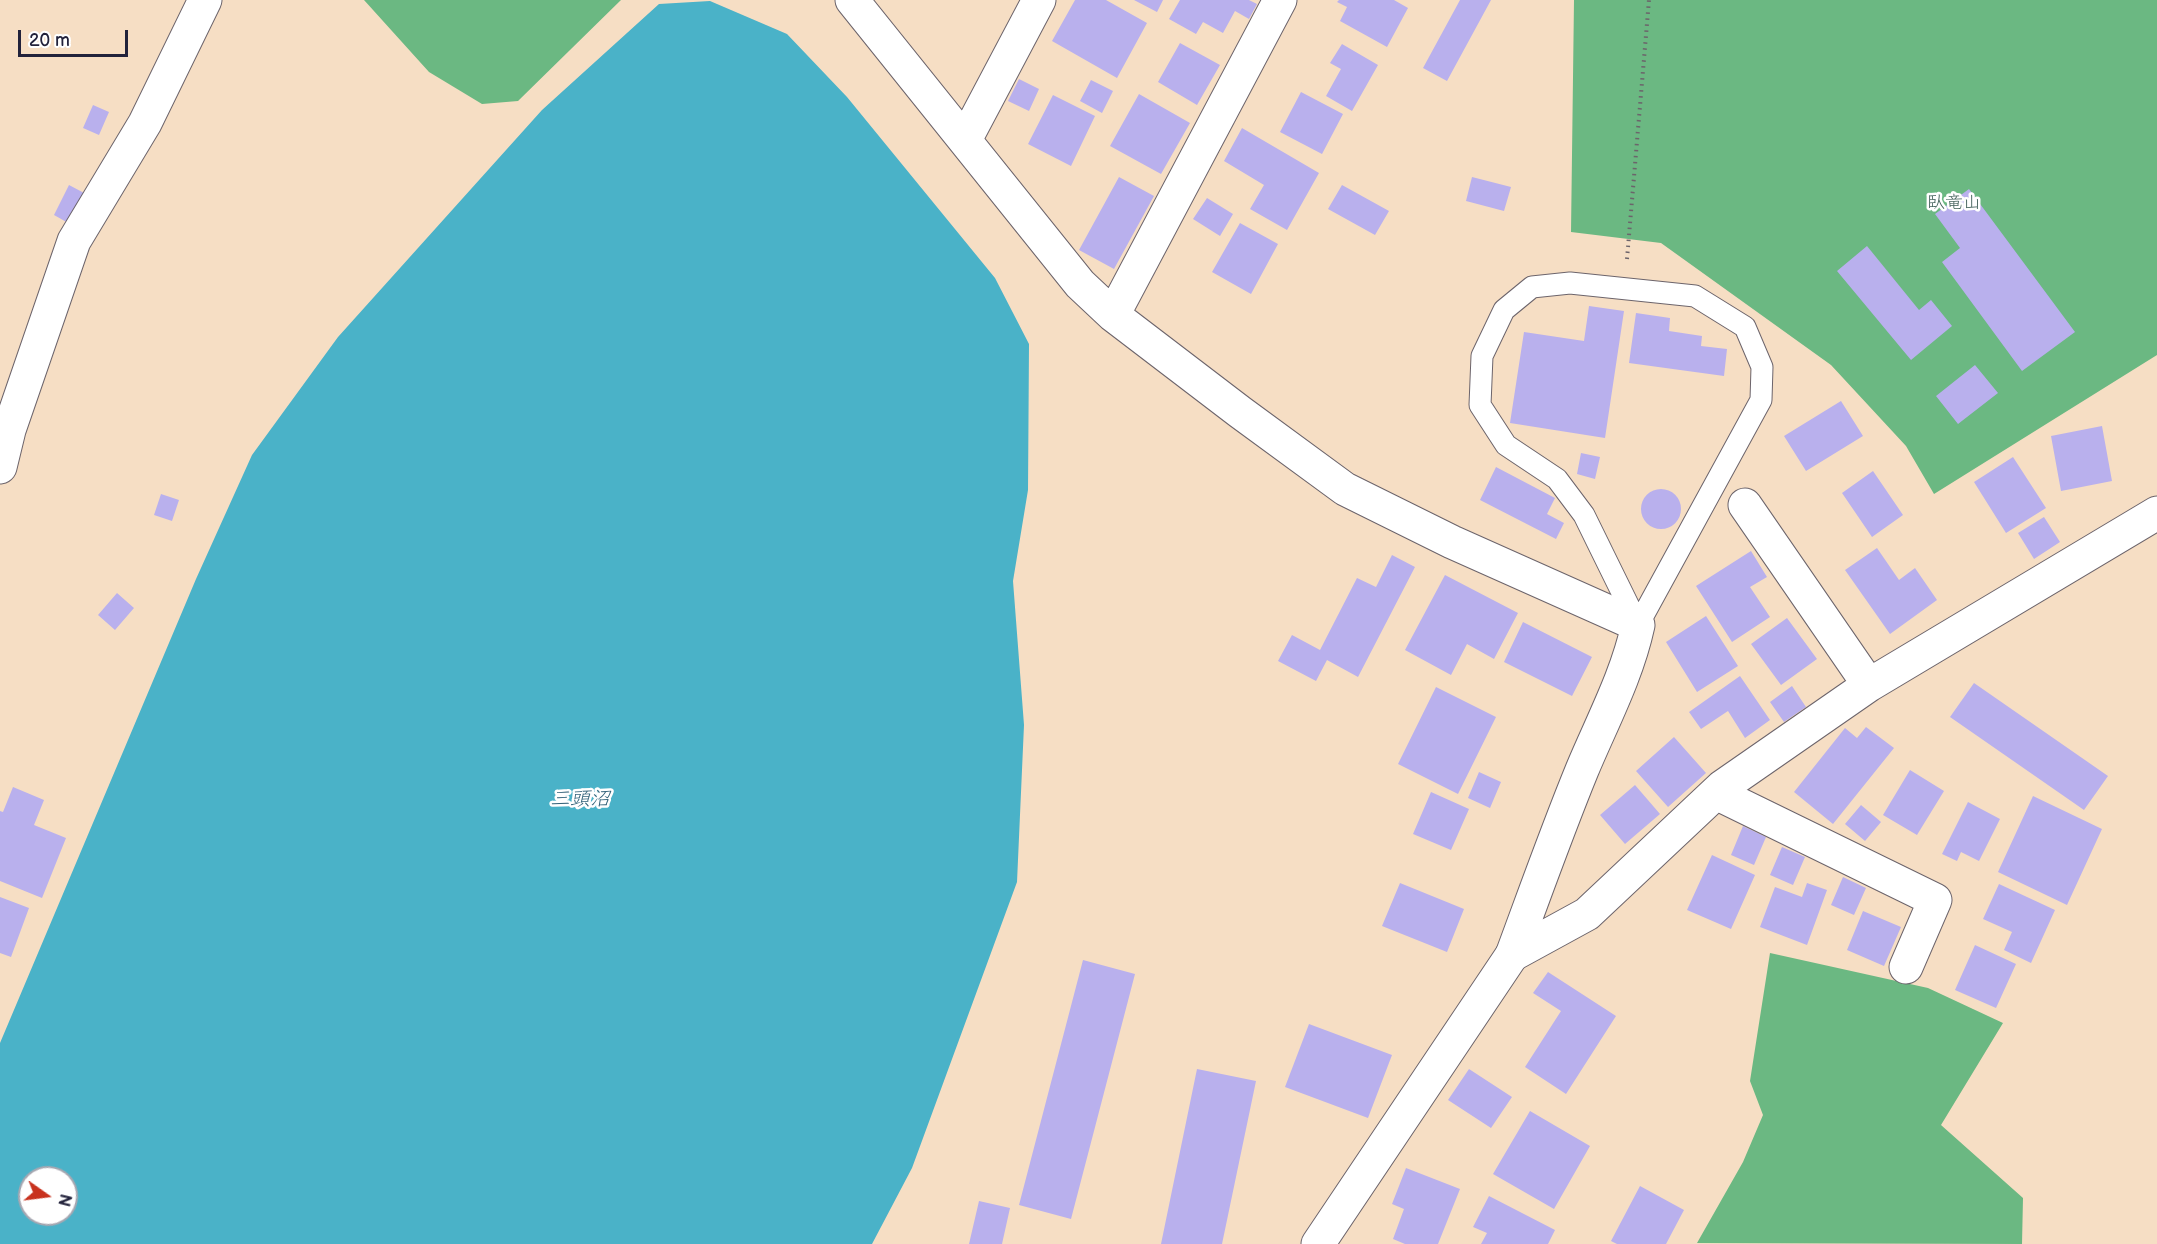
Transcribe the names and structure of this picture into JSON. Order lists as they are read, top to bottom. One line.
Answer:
{"water":["三頭沼"],"parks":["臥竜山"],"scale_bar":"20 m","north":"right"}
